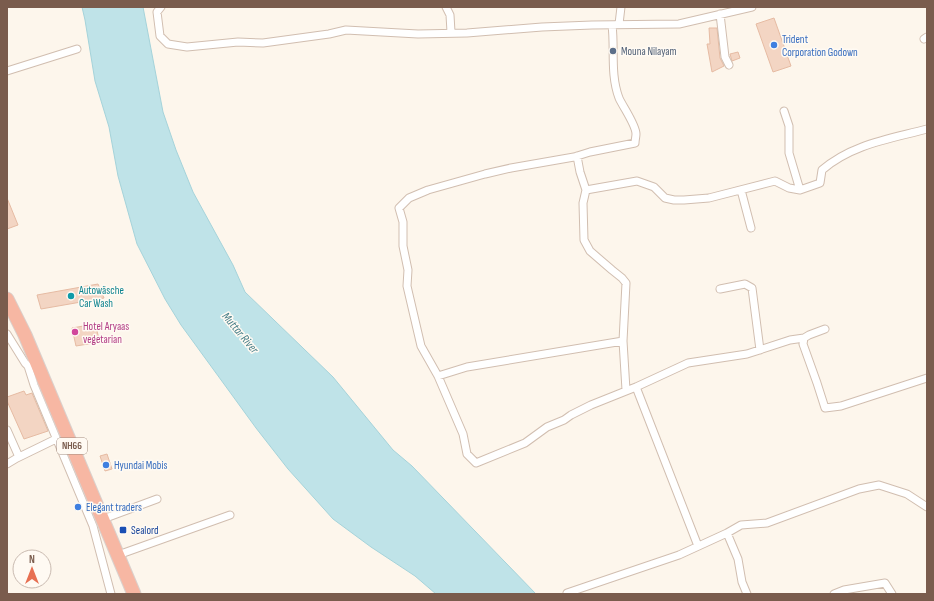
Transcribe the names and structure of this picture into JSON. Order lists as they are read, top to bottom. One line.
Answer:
{"streets":{"highway":["NH66"]},"water":["Muttar River"],"places":{"other":["Trident Corporation Godown","Mouna Nilayam","Autowäsche Car Wash","Hotel Aryaas vegetarian","Hyundai Mobis","Elegant traders"],"transit":["Sealord"]},"north":"top"}
